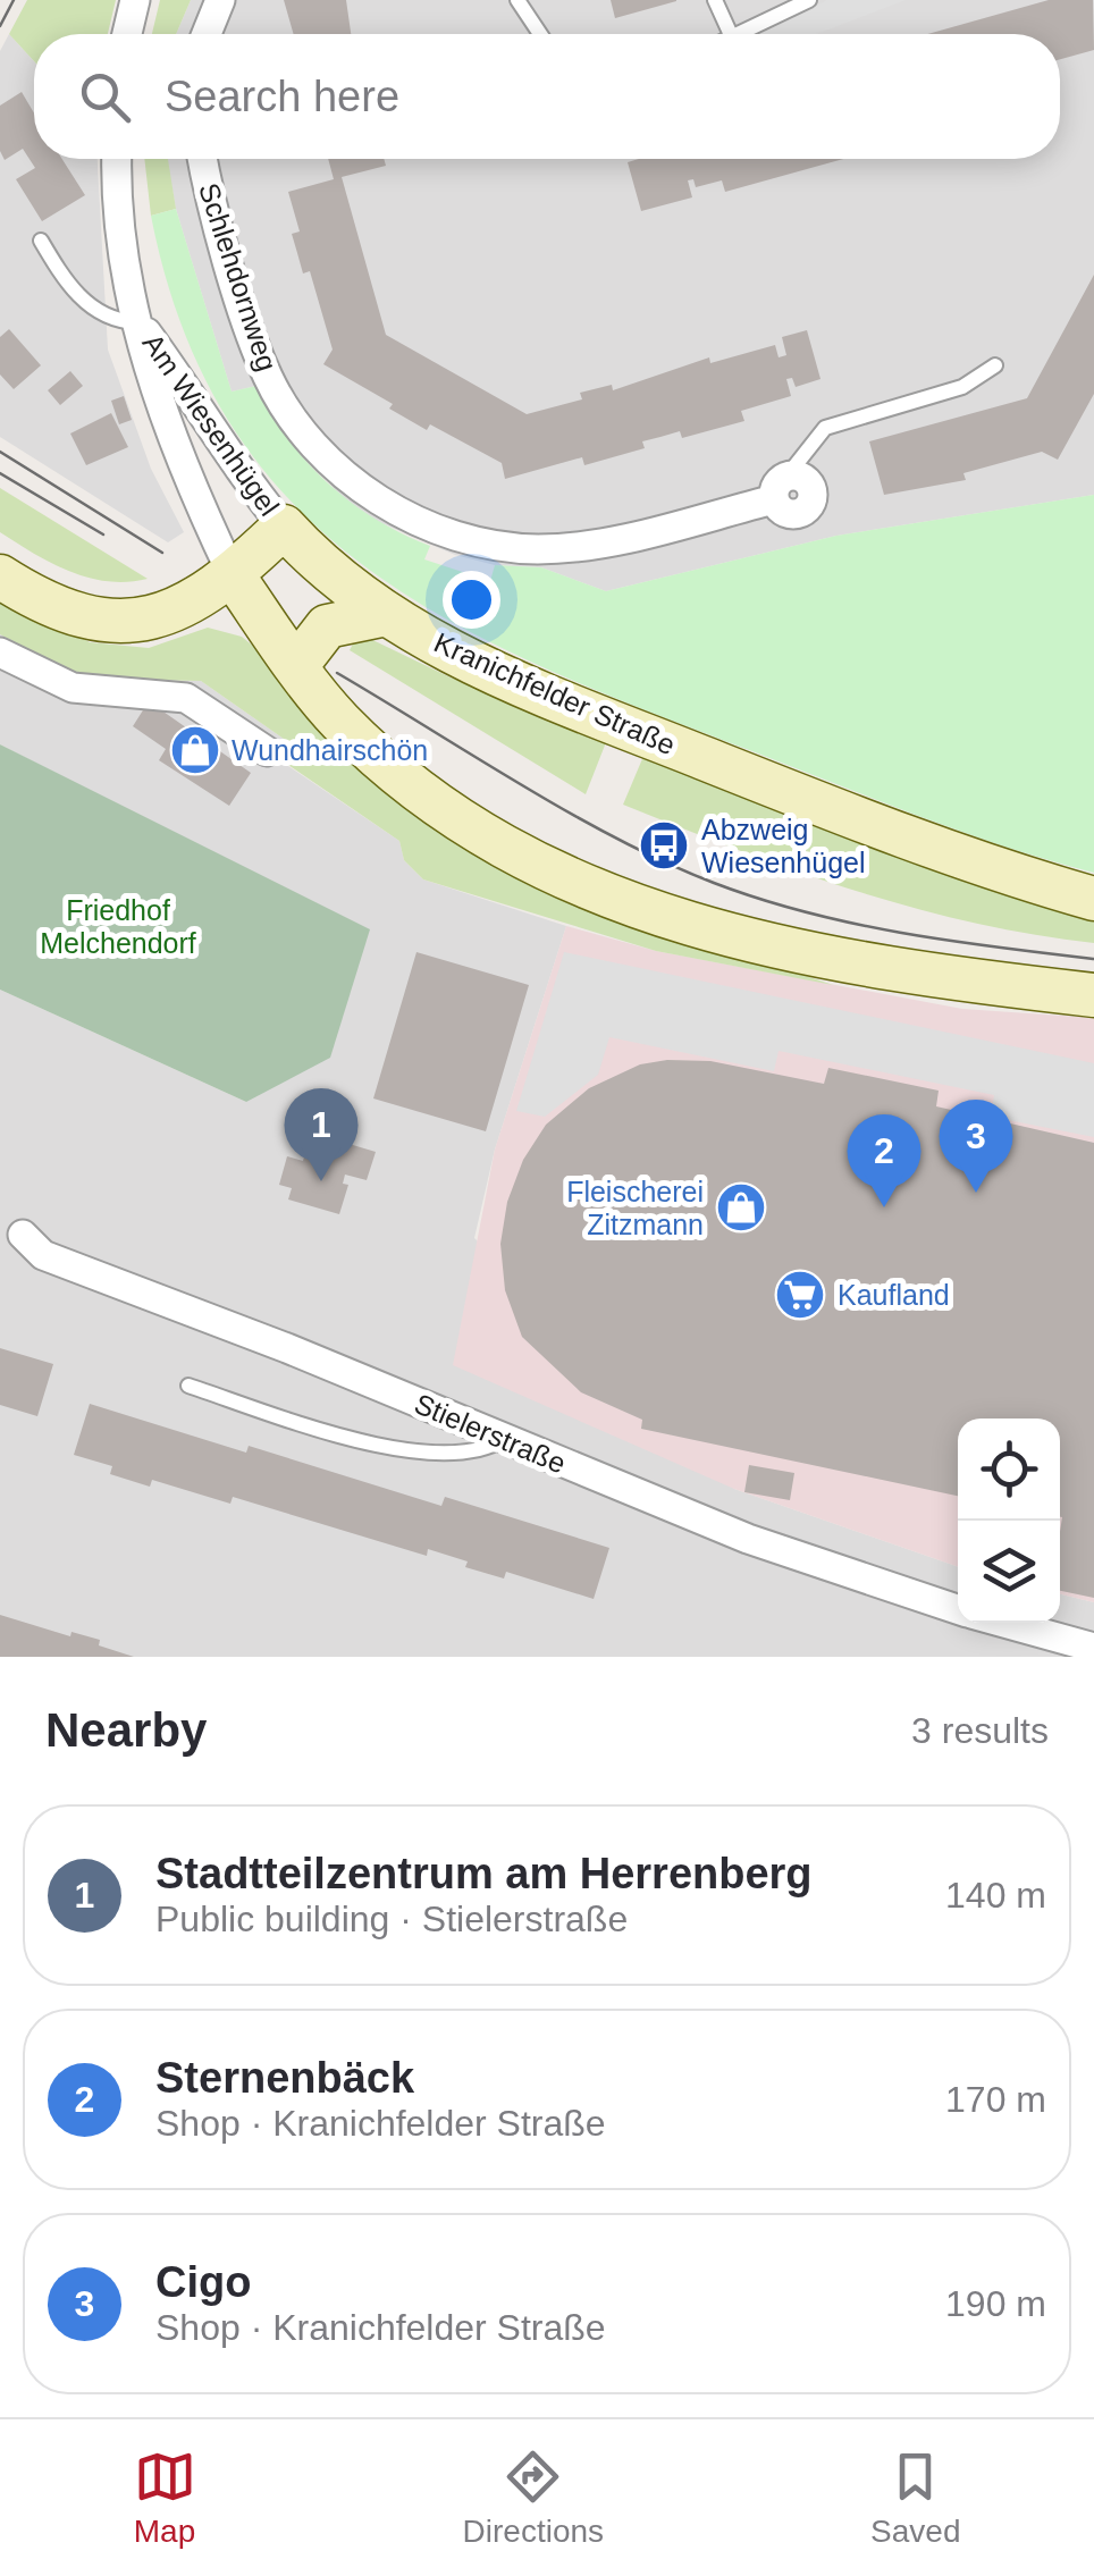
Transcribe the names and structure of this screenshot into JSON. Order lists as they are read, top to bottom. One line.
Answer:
{"streets":{"main road":["Kranichfelder Straße"],"street":["Schlehdornweg","Am Wiesenhügel","Stielerstraße"]},"crossings":[["Am Wiesenhügel","Kranichfelder Straße"]],"parks":["Friedhof Melchendorf"],"places":{"shop":["Wundhairschön","Fleischerei Zitzmann"],"bus stop":["Abzweig Wiesenhügel"],"supermarket":["Kaufland"]},"page":{"search":"Search here","pins":["1","3","2"],"heading":["Nearby","3 results"],"list":[{"mark":"1","name":"Stadtteilzentrum am Herrenberg","note":"Public building · Stielerstraße","value":"140 m"},{"mark":"2","name":"Sternenbäck","note":"Shop · Kranichfelder Straße","value":"170 m"},{"mark":"3","name":"Cigo","note":"Shop · Kranichfelder Straße","value":"190 m"}],"nav":["Map","Directions","Saved"]}}
